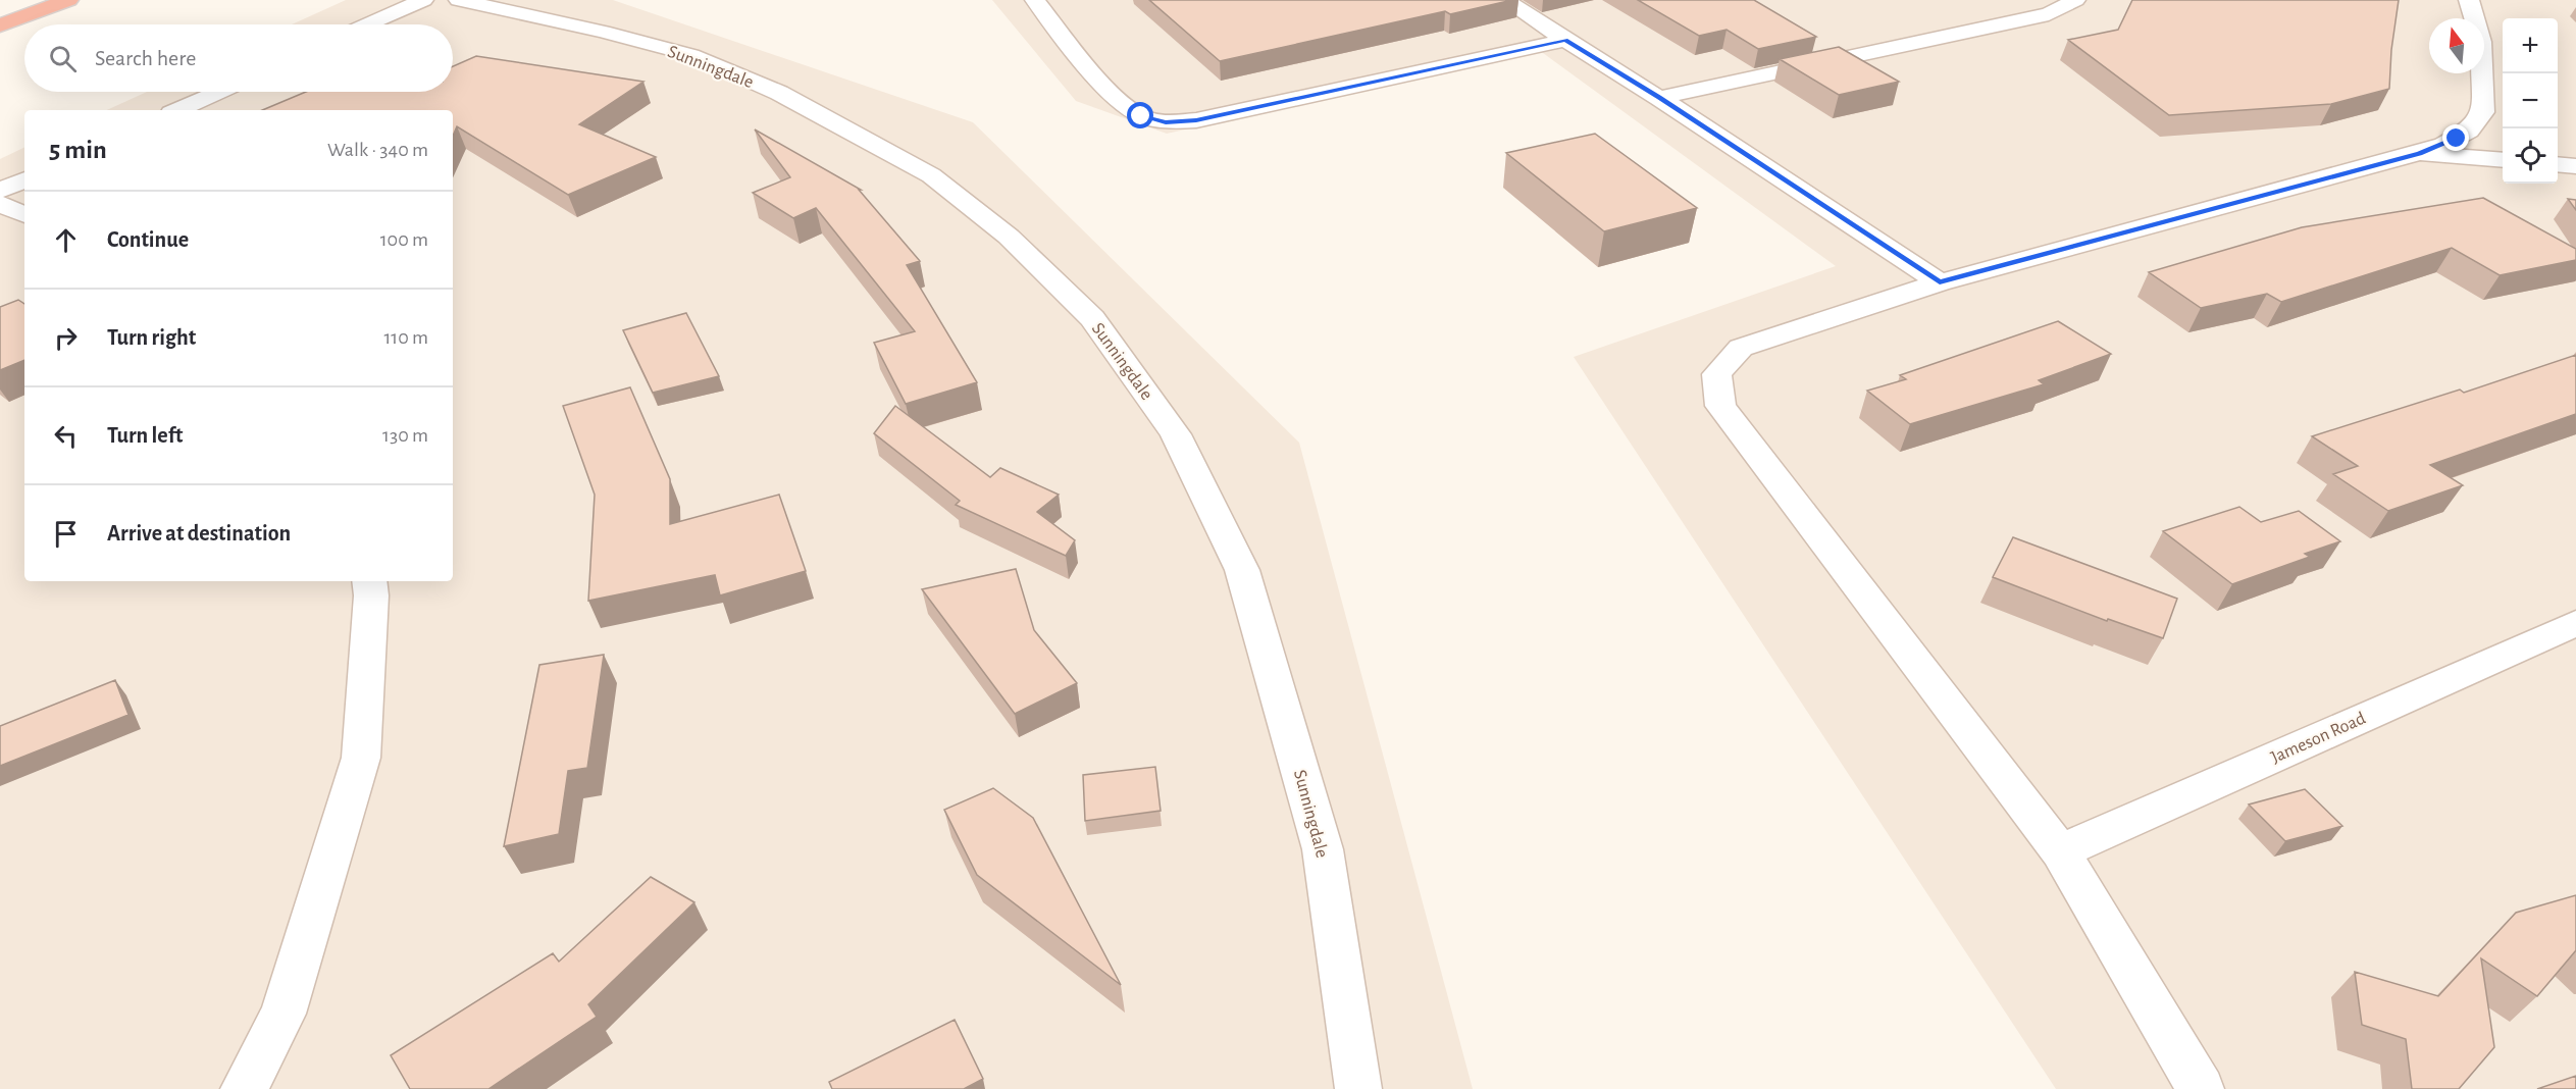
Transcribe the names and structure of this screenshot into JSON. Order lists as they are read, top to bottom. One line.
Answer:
{"streets":{"street":["Sunningdale","Jameson Road"]},"north":"top","page":{"map_buttons":["+","−"],"search":"Search here","heading":["5 min","Walk · 340 m"],"list":[["Continue","100 m"],["Turn right","110 m"],["Turn left","130 m"],"Arrive at destination"]}}
